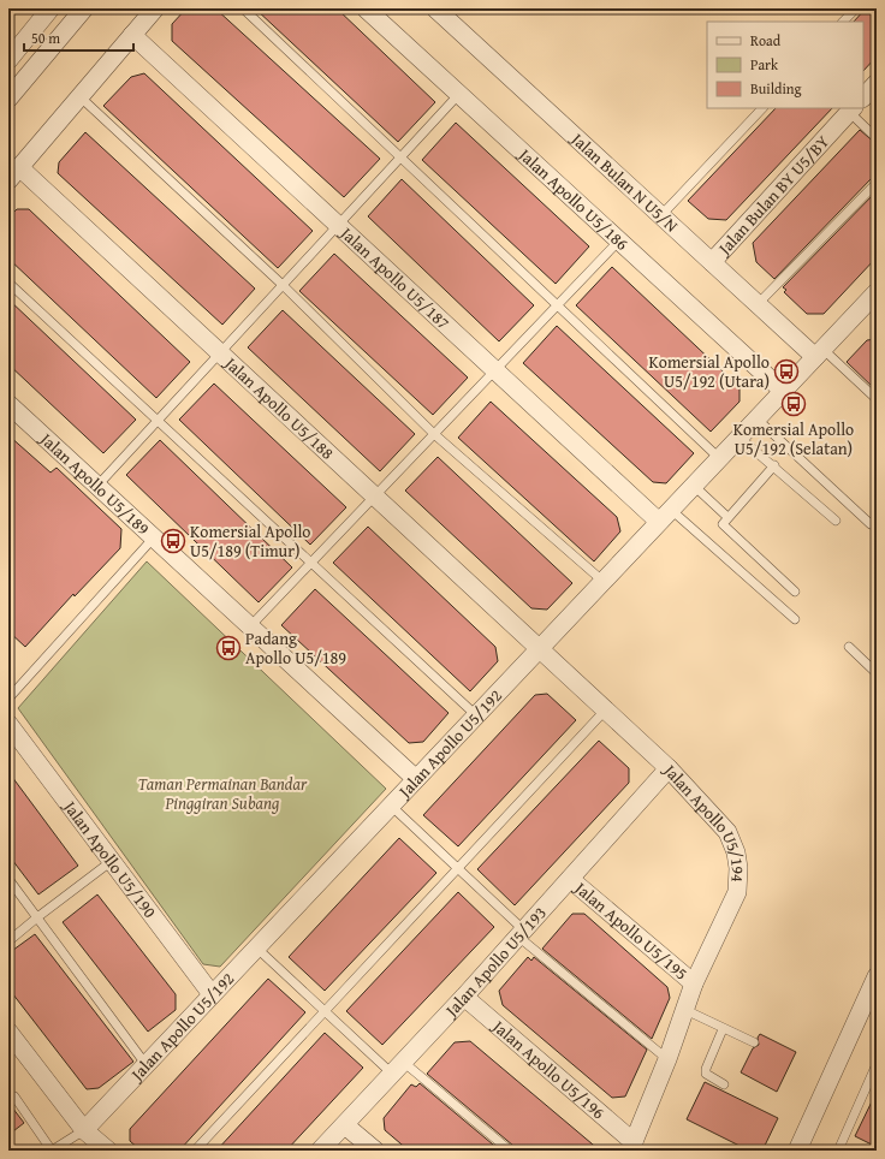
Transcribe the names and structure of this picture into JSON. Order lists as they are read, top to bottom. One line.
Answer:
{"streets":{"street":["Jalan Bulan N U5/N","Jalan Bulan BY U5/BY","Jalan Apollo U5/186","Jalan Apollo U5/187","Jalan Apollo U5/188","Jalan Apollo U5/189","Jalan Apollo U5/192","Jalan Apollo U5/194","Jalan Apollo U5/190","Jalan Apollo U5/195","Jalan Apollo U5/193","Jalan Apollo U5/196"]},"crossings":[["Jalan Bulan N U5/N","Jalan Bulan BY U5/BY"],["Jalan Bulan N U5/N","Jalan Apollo U5/192"],["Jalan Apollo U5/186","Jalan Apollo U5/192"],["Jalan Apollo U5/187","Jalan Apollo U5/192"],["Jalan Apollo U5/188","Jalan Apollo U5/192"],["Jalan Apollo U5/188","Jalan Apollo U5/194"],["Jalan Apollo U5/189","Jalan Apollo U5/192"],["Jalan Apollo U5/192","Jalan Apollo U5/194"],["Jalan Apollo U5/192","Jalan Apollo U5/190"],["Jalan Apollo U5/194","Jalan Apollo U5/195"],["Jalan Apollo U5/194","Jalan Apollo U5/193"],["Jalan Apollo U5/194","Jalan Apollo U5/196"],["Jalan Apollo U5/195","Jalan Apollo U5/193"],["Jalan Apollo U5/193","Jalan Apollo U5/196"]],"parks":["Taman Permainan Bandar Pinggiran Subang"],"places":{"bus stop":["Komersial Apollo U5/192 (Utara)","Komersial Apollo U5/192 (Selatan)","Komersial Apollo U5/189 (Timur)","Padang Apollo U5/189"]},"legend":["Road","Park","Building"],"scale_bar":"50 m"}
